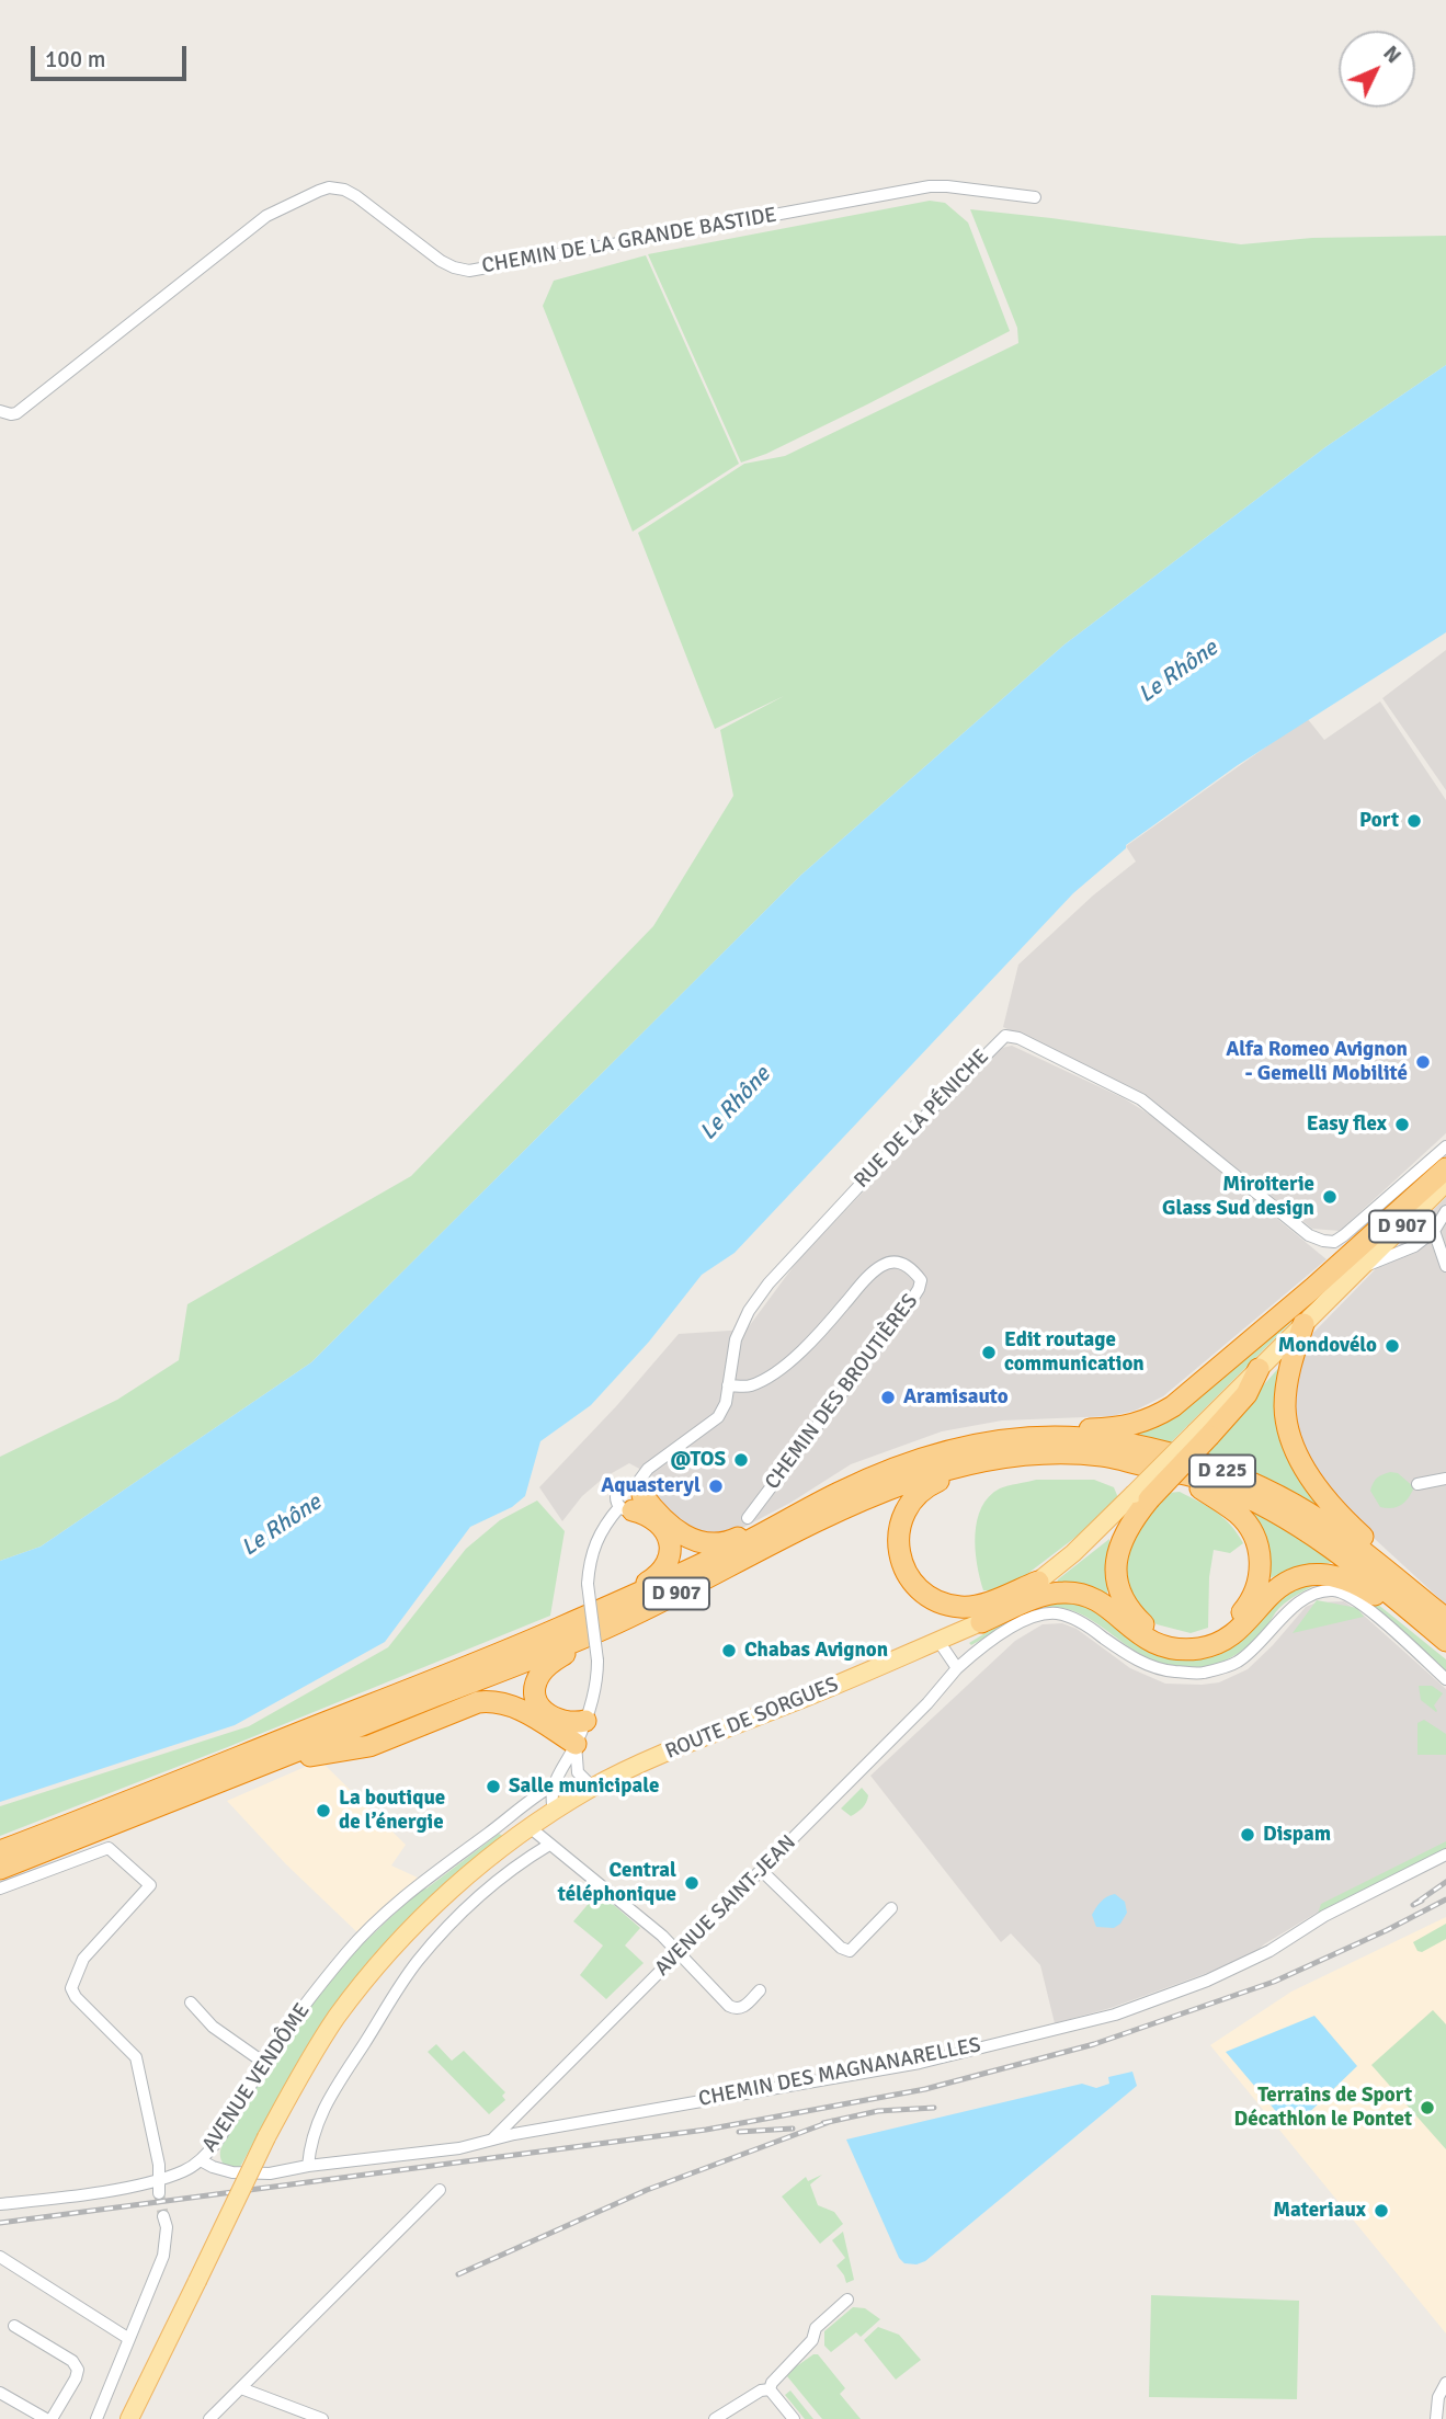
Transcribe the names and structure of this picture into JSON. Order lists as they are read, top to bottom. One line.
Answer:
{"streets":{"highway":["D 907","D 225"],"main road":["ROUTE DE SORGUES"],"street":["CHEMIN DE LA GRANDE BASTIDE","RUE DE LA PÉNICHE","CHEMIN DES BROUTIÈRES","AVENUE SAINT-JEAN","CHEMIN DES MAGNANARELLES","AVENUE VENDÔME"]},"crossings":[["RUE DE LA PÉNICHE","CHEMIN DES BROUTIÈRES"],["D 907","D 225"],["D 907","ROUTE DE SORGUES"],["D 225","ROUTE DE SORGUES"],["AVENUE SAINT-JEAN","CHEMIN DES MAGNANARELLES"],["CHEMIN DES MAGNANARELLES","AVENUE VENDÔME"]],"water":["Le Rhône"],"places":["Port","Alfa Romeo Avignon - Gemelli Mobilité","Easy flex","Miroiterie Glass Sud design","Mondovélo","Edit routage communication","Aramisauto","@TOS","Aquasteryl","Chabas Avignon","Salle municipale","La boutique de l’énergie","Dispam","Central téléphonique","Terrains de Sport Décathlon le Pontet","Materiaux"],"scale_bar":"100 m","north":"top right"}
